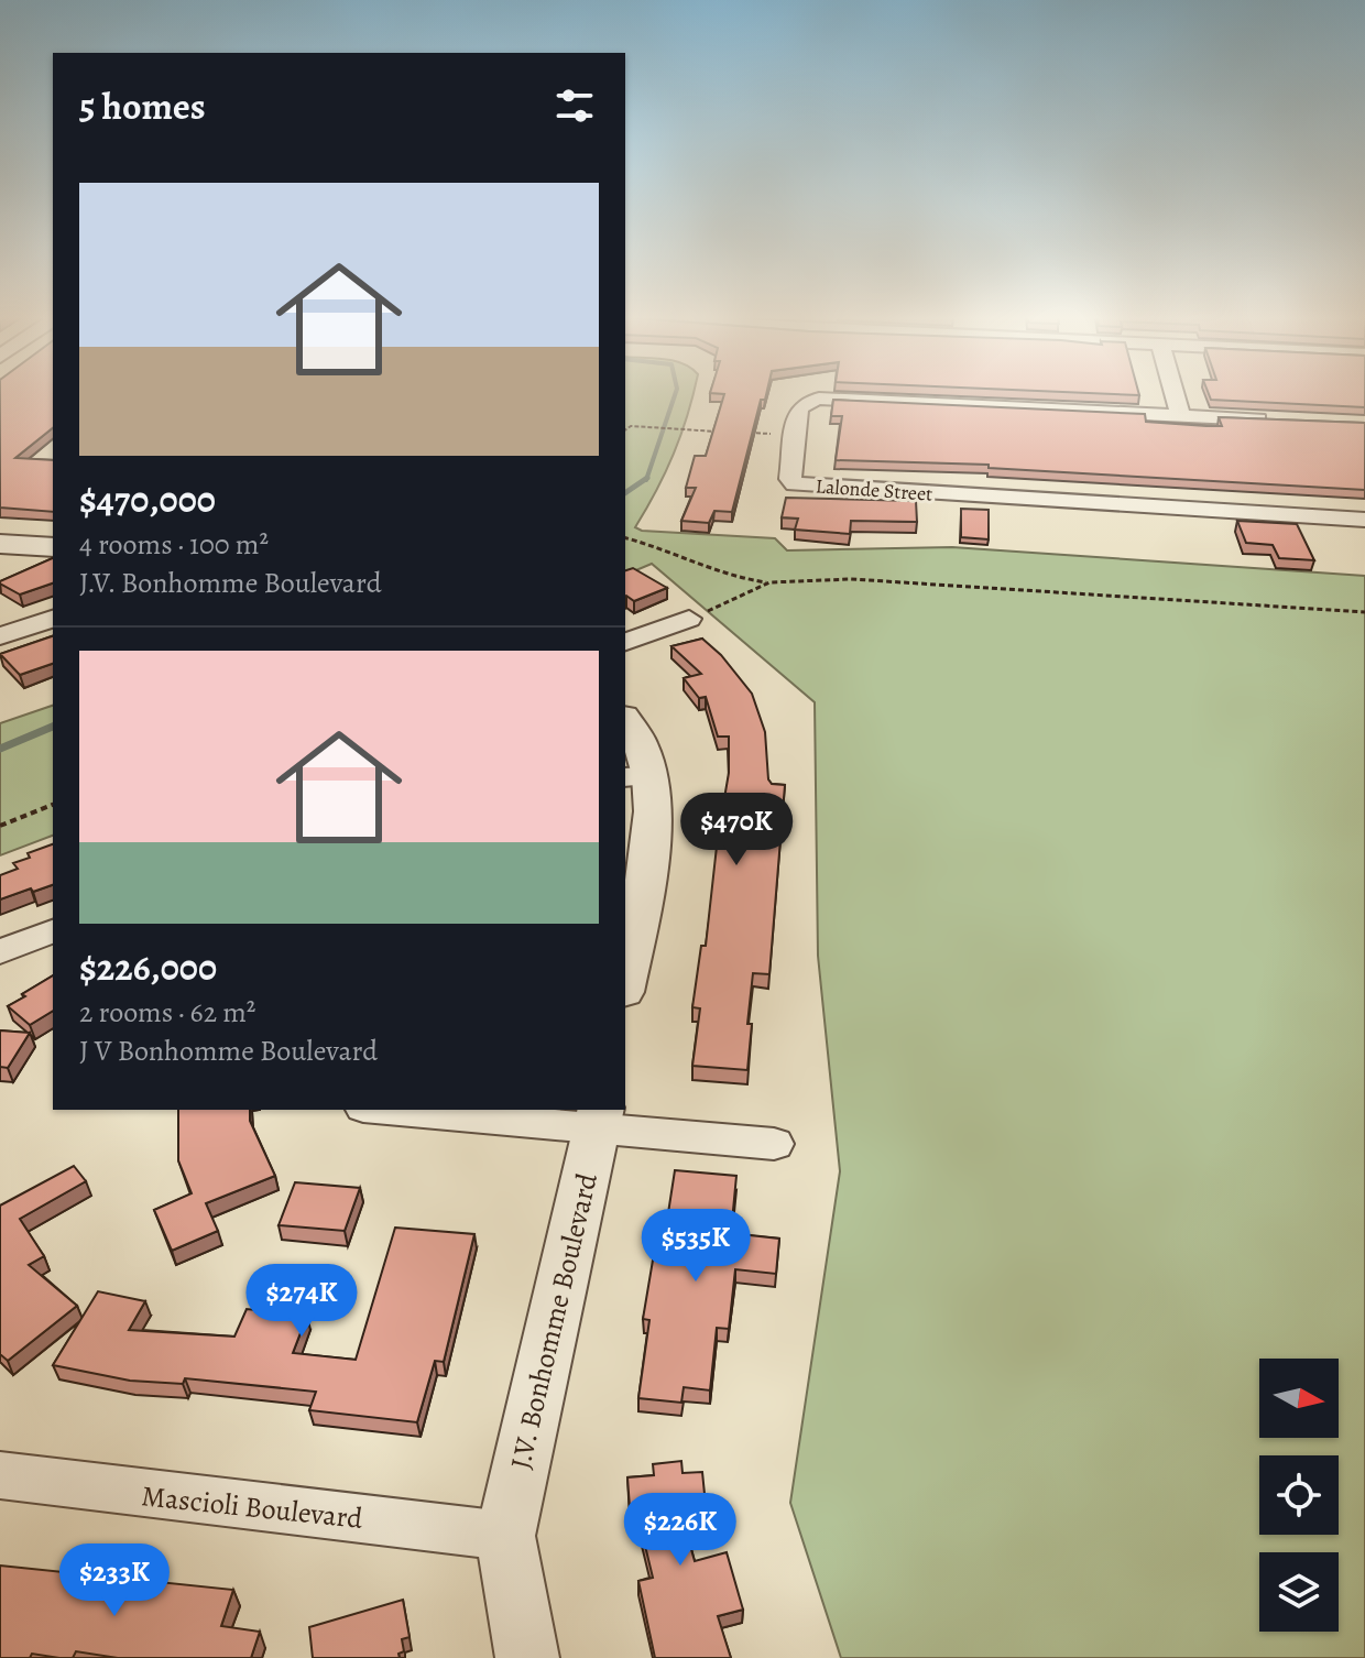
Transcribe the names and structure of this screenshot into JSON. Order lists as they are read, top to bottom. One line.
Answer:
{"streets":{"street":["Lalonde Street","J.V. Bonhomme Boulevard","Mascioli Boulevard"]},"crossings":[["J.V. Bonhomme Boulevard","Mascioli Boulevard"]],"north":"right","page":{"heading":"5 homes","list":[{"name":"$470,000","note":"4 rooms · 100 m² · J.V. Bonhomme Boulevard"},{"name":"$226,000","note":"2 rooms · 62 m² · J V Bonhomme Boulevard"}],"price":["$470K","$535K","$274K","$226K","$233K"]}}
